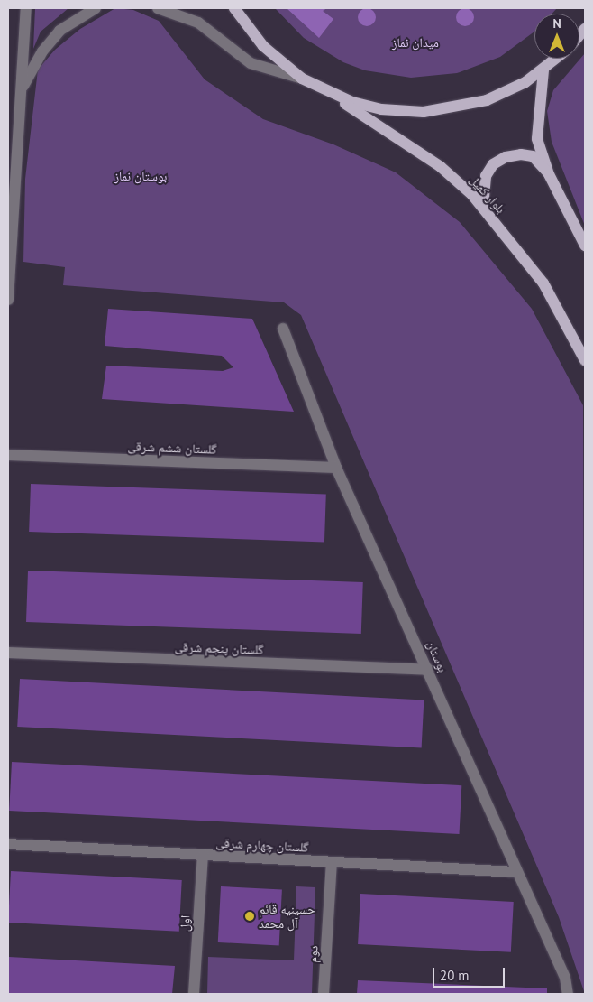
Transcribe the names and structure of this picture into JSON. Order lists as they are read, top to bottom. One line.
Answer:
{"streets":{"main road":["بلوار کمیل"],"street":["گلستان ششم شرقی","گلستان پنجم شرقی","بوستان","گلستان چهارم شرقی","اول","دوم"]},"crossings":[["گلستان ششم شرقی","بوستان"],["گلستان پنجم شرقی","بوستان"],["بوستان","گلستان چهارم شرقی"],["گلستان چهارم شرقی","اول"],["گلستان چهارم شرقی","دوم"]],"parks":["میدان نماز","بوستان نماز"],"places":["حسینیه قائم آل محمد"],"scale_bar":"20 m","north":"top"}
